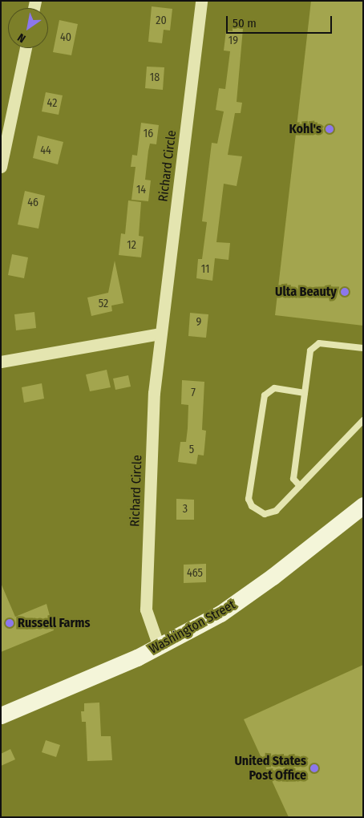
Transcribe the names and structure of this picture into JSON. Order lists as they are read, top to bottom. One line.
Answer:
{"streets":{"main road":["Washington Street"],"street":["Richard Circle"]},"crossings":[["Richard Circle","Washington Street"]],"places":["Kohl's","Ulta Beauty","Russell Farms","United States Post Office"],"house_numbers":["20","40","19","18","42","16","44","14","46","12","11","52","9","7","5","3","465"],"scale_bar":"50 m","north":"bottom left"}
